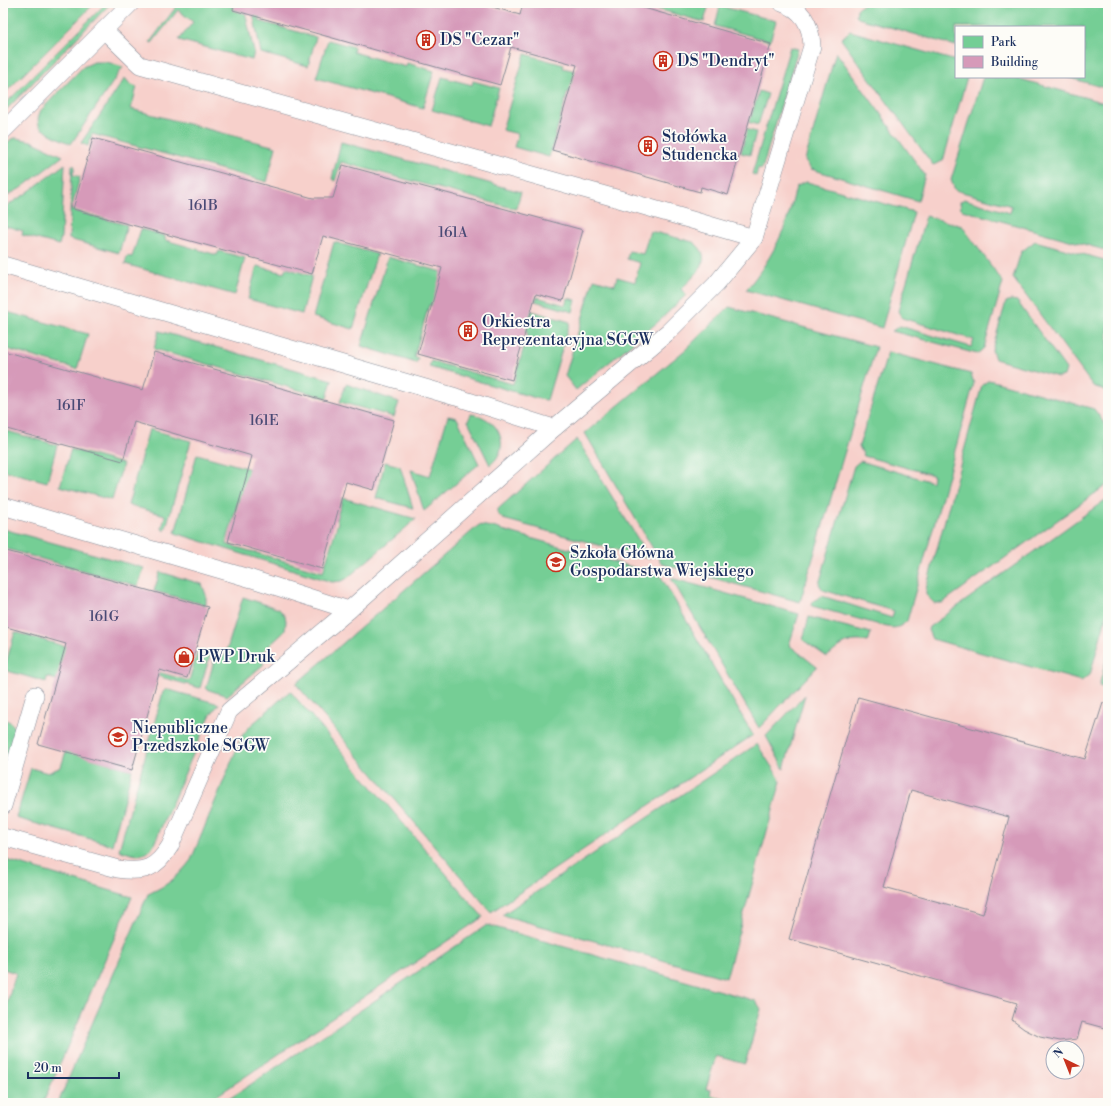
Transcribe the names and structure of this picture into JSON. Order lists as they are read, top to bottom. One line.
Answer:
{"places":{"building":["DS \"Cezar\"","DS \"Dendryt\"","Stołówka Studencka","Orkiestra Reprezentacyjna SGGW"],"school or university":["Szkoła Główna Gospodarstwa Wiejskiego","Niepubliczne Przedszkole SGGW"],"shop":["PWP Druk"]},"house_numbers":["161B","161A","161F","161E","161G"],"legend":["Park","Building"],"scale_bar":"20 m","north":"top left"}
